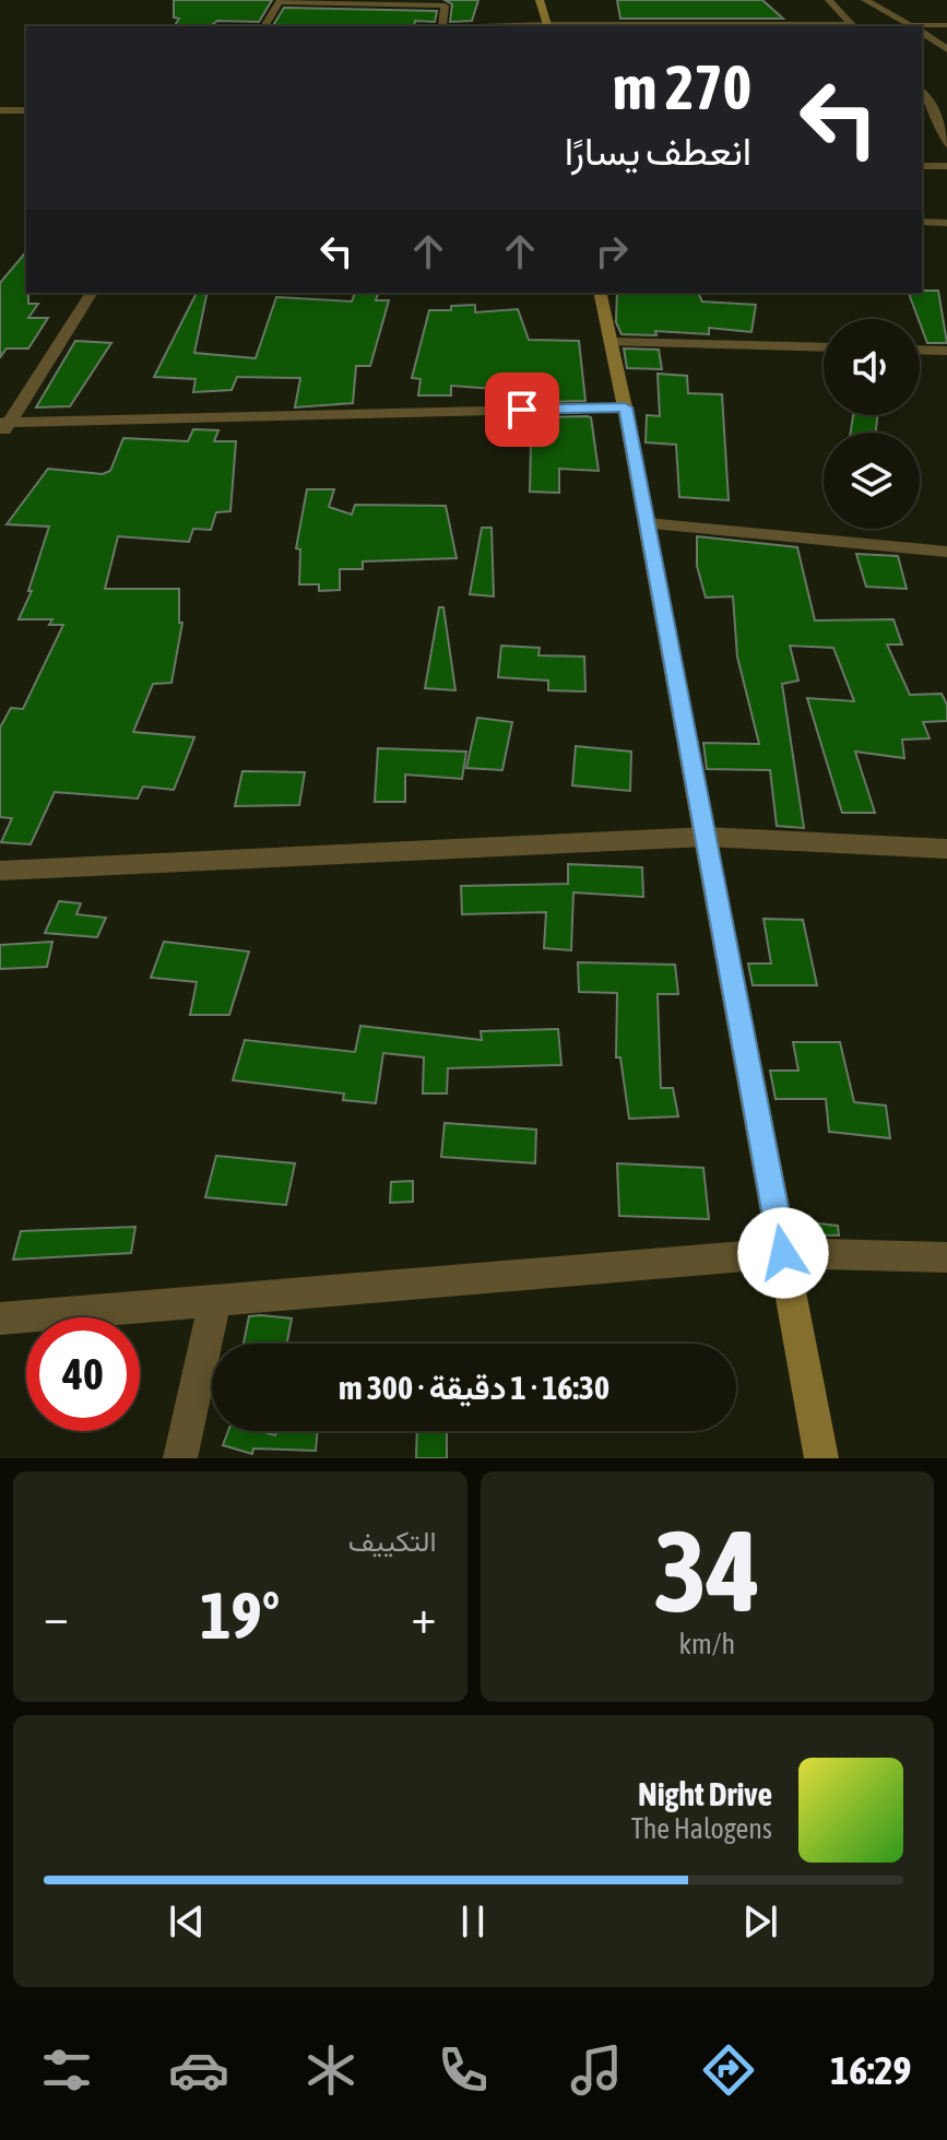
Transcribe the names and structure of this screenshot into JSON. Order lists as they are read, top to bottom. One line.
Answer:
{"page":{"turn":["270 m","انعطف يسارًا"],"limit":"40","trip":"16:30 · 1 دقيقة · 300 m","tile":[["34","km/h"],"التكييف"],"heat":["−","19°","+"],"song":["Night Drive","The Halogens"],"tabs":"16:29"}}
